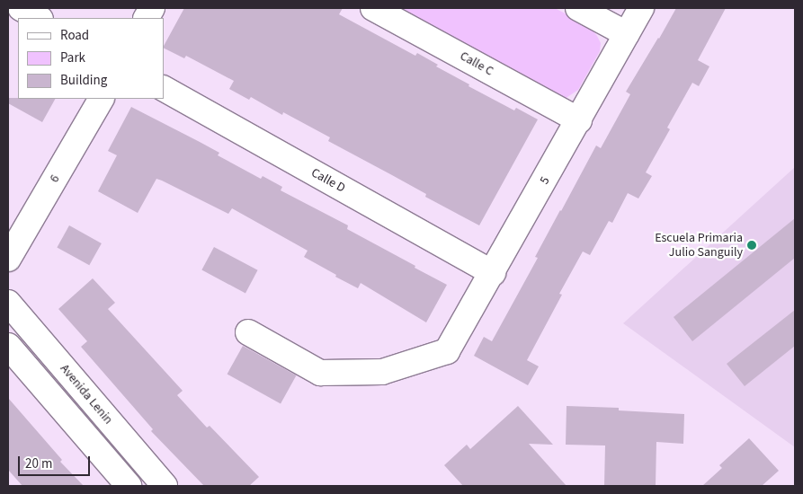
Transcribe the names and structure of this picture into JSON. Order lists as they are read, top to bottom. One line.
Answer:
{"streets":{"street":["Calle C","6","Calle D","5","Avenida Lenin"]},"crossings":[["Calle C","5"],["Calle D","5"]],"places":["Escuela Primaria Julio Sanguily"],"legend":["Road","Park","Building"],"scale_bar":"20 m"}
